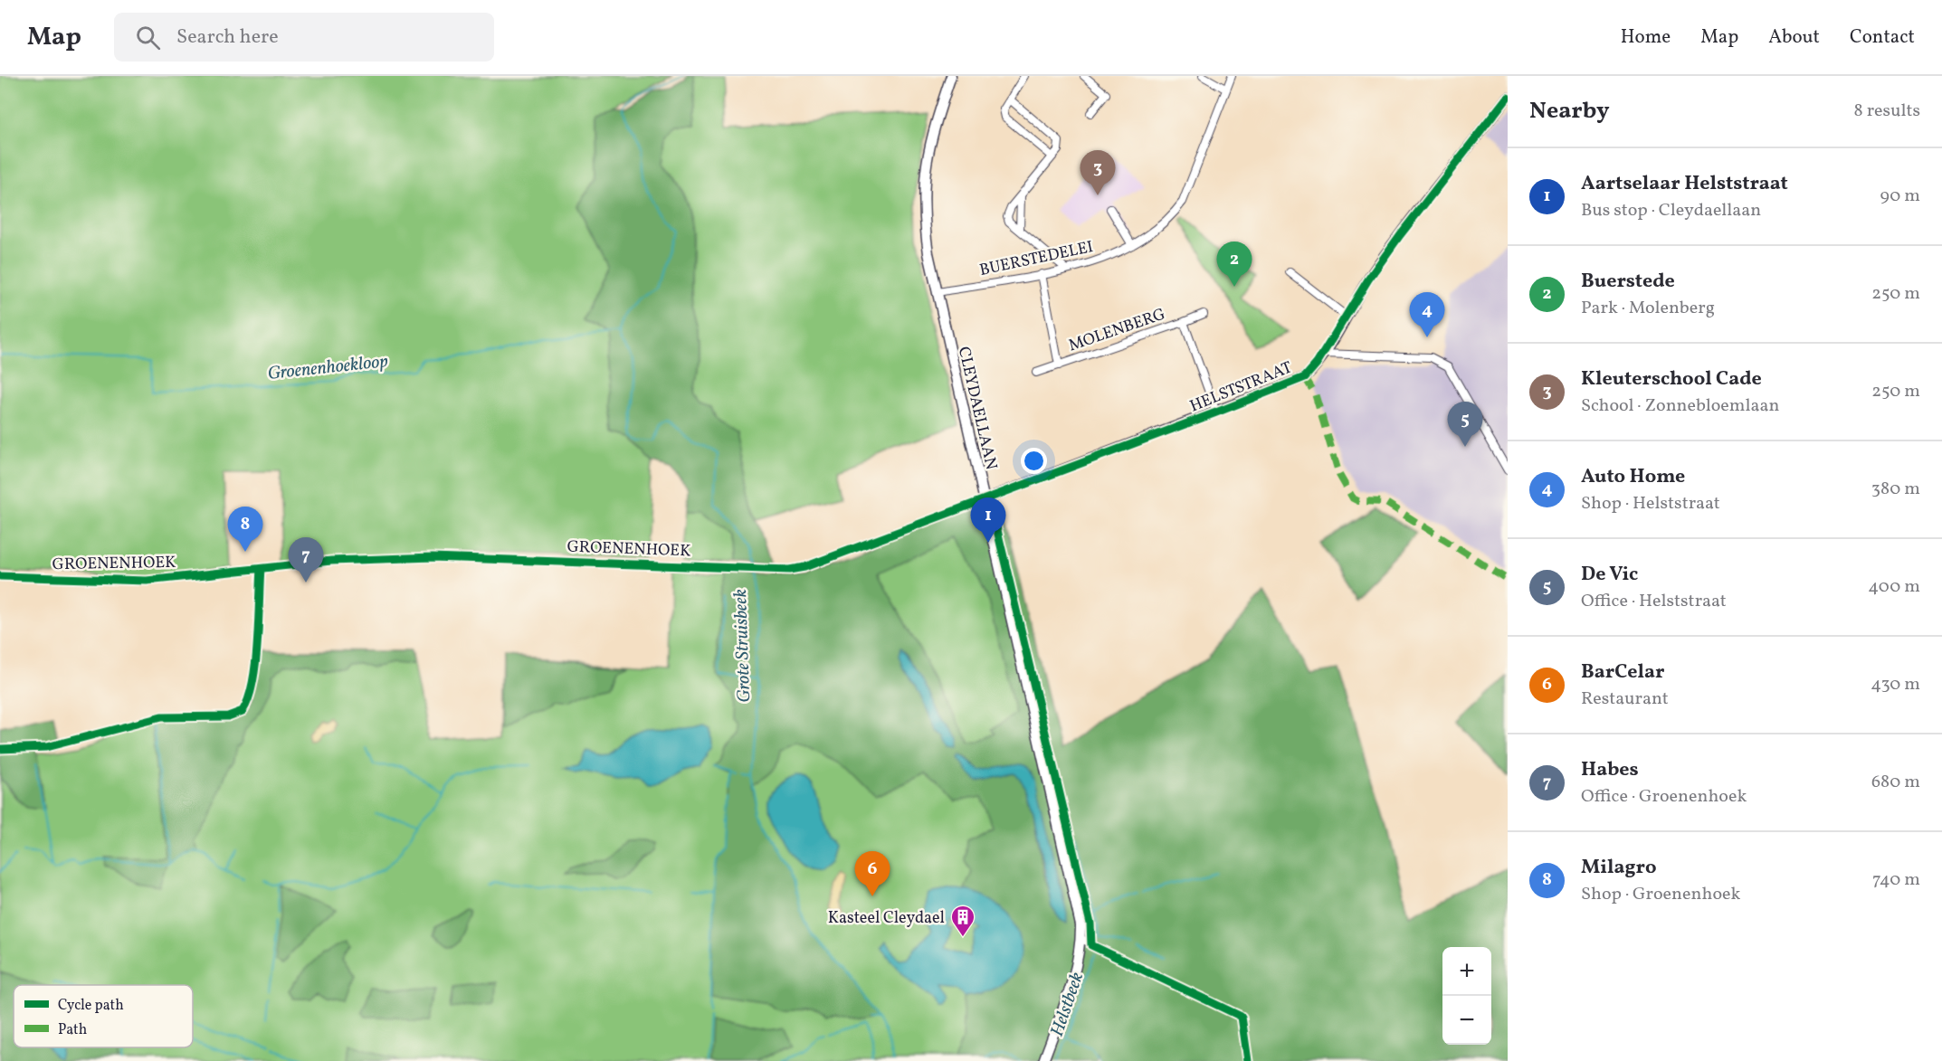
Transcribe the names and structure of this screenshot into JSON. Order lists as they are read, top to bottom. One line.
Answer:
{"streets":{"street":["BUERSTEDELEI","MOLENBERG","HELSTSTRAAT","CLEYDAELLAAN","GROENENHOEK"]},"crossings":[["BUERSTEDELEI","MOLENBERG"],["BUERSTEDELEI","CLEYDAELLAAN"],["MOLENBERG","HELSTSTRAAT"],["HELSTSTRAAT","CLEYDAELLAAN"],["HELSTSTRAAT","GROENENHOEK"],["CLEYDAELLAAN","GROENENHOEK"]],"water":["Groenenhoekloop","Grote Struisbeek","Helstbeek"],"places":{"building":["Kasteel Cleydael"]},"legend":["Cycle path","Path"],"page":{"header":"Map","search":"Search here","nav":["Home","Map","About","Contact"],"heading":["Nearby","8 results"],"list":[{"mark":"1","name":"Aartselaar Helststraat","note":"Bus stop · Cleydaellaan","value":"90 m"},{"mark":"2","name":"Buerstede","note":"Park · Molenberg","value":"250 m"},{"mark":"3","name":"Kleuterschool Cade","note":"School · Zonnebloemlaan","value":"250 m"},{"mark":"4","name":"Auto Home","note":"Shop · Helststraat","value":"380 m"},{"mark":"5","name":"De Vic","note":"Office · Helststraat","value":"400 m"},{"mark":"6","name":"BarCelar","note":"Restaurant","value":"430 m"},{"mark":"7","name":"Habes","note":"Office · Groenenhoek","value":"680 m"},{"mark":"8","name":"Milagro","note":"Shop · Groenenhoek","value":"740 m"}],"pins":["3","2","4","5","1","8","7","6"],"map_buttons":["+","−"]}}
